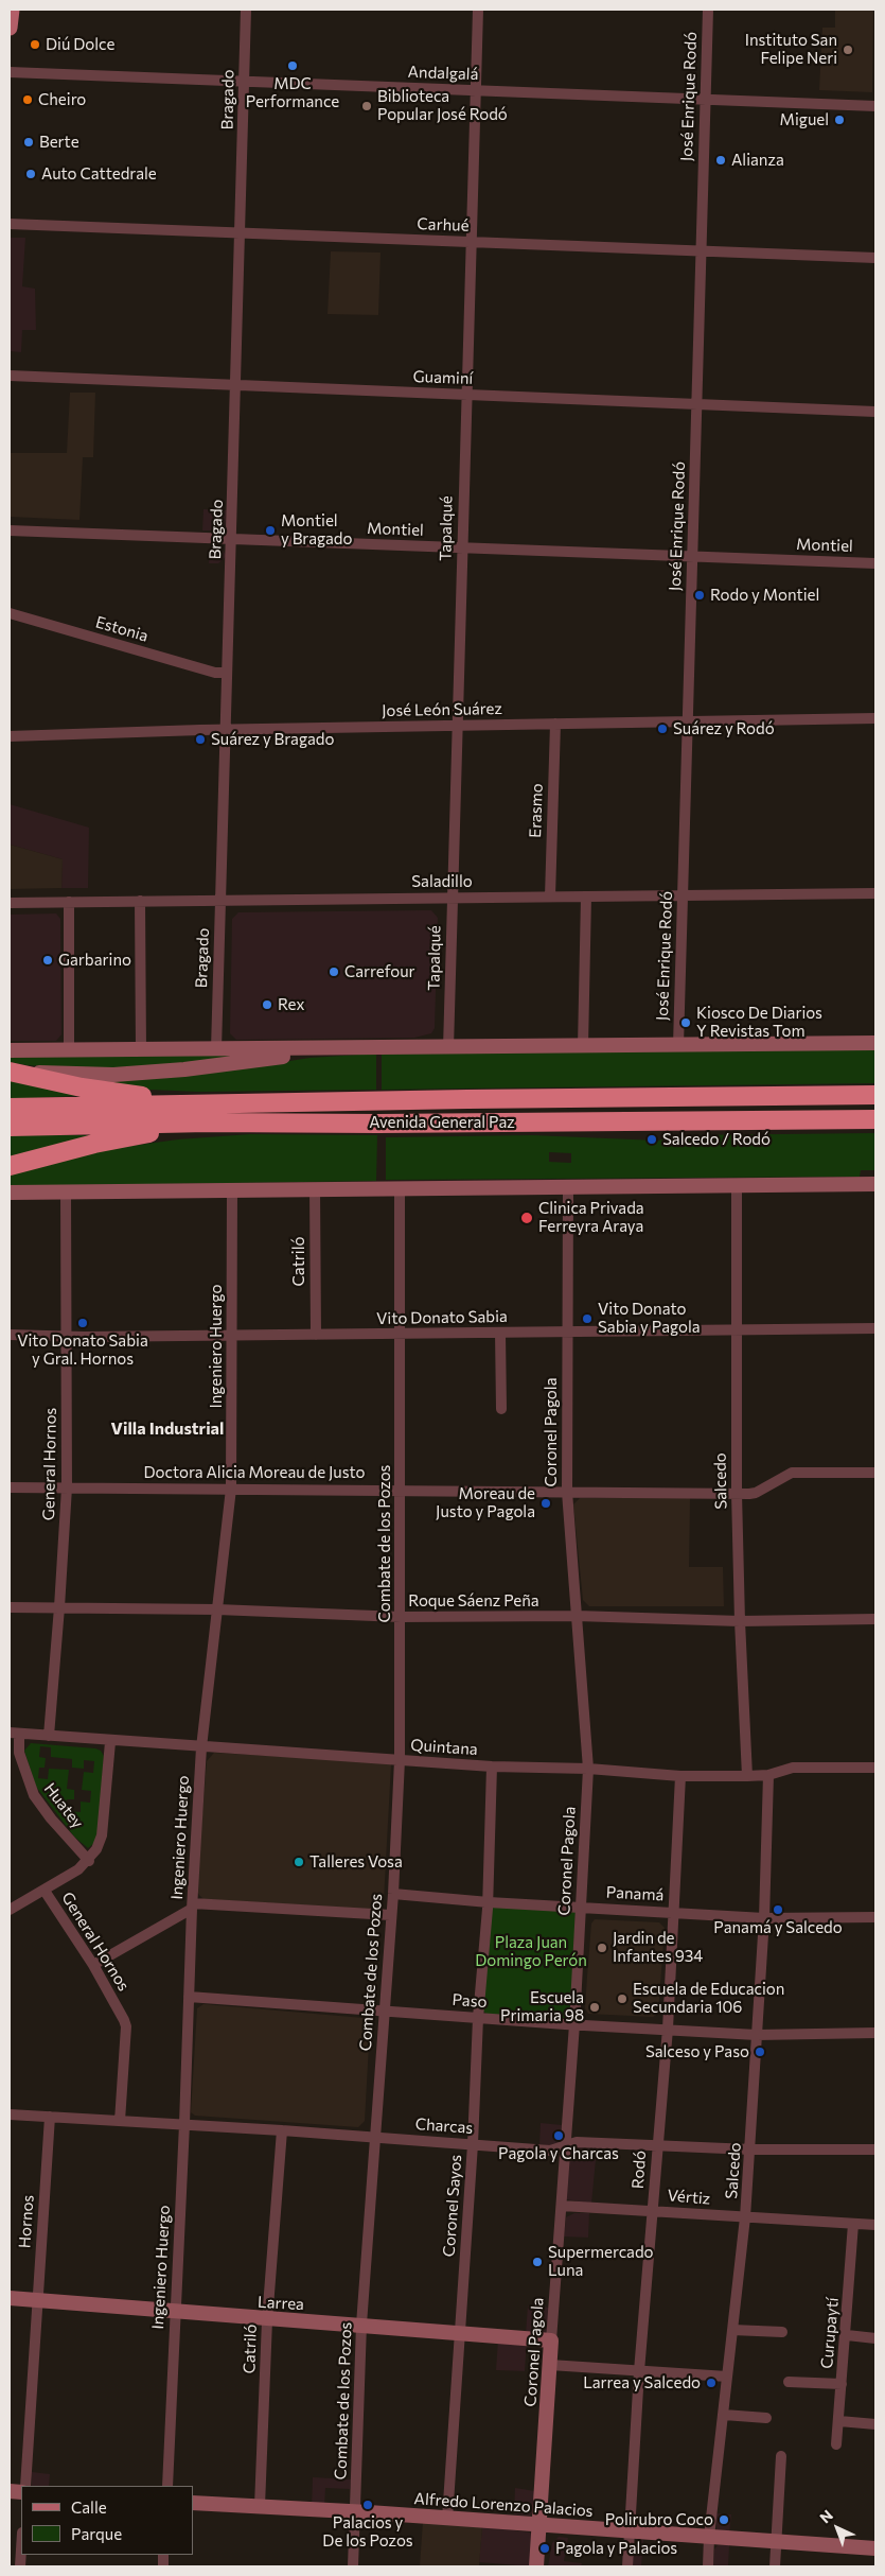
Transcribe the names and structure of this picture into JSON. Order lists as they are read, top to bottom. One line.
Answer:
{"streets":{"highway":["Avenida General Paz"],"street":["Andalgalá","José Enrique Rodó","Bragado","Carhué","Guaminí","Tapalqué","Montiel","Estonia","José León Suárez","Erasmo","Saladillo","Catriló","Vito Donato Sabia","Ingeniero Huergo","Coronel Pagola","General Hornos","Doctora Alicia Moreau de Justo","Salcedo","Combate de los Pozos","Roque Sáenz Peña","Quintana","Huatey","Panamá","Paso","Charcas","Rodó","Vértiz","Coronel Sayos","Hornos","Larrea","Curupaytí","Alfredo Lorenzo Palacios"]},"crossings":[["Andalgalá","José Enrique Rodó"],["Andalgalá","Bragado"],["Andalgalá","Tapalqué"],["José Enrique Rodó","Carhué"],["José Enrique Rodó","Guaminí"],["José Enrique Rodó","Montiel"],["José Enrique Rodó","José León Suárez"],["José Enrique Rodó","Saladillo"],["Bragado","Carhué"],["Bragado","Guaminí"],["Bragado","Montiel"],["Bragado","Estonia"],["Bragado","José León Suárez"],["Bragado","Saladillo"],["Carhué","Tapalqué"],["Guaminí","Tapalqué"],["Tapalqué","Montiel"],["Tapalqué","José León Suárez"],["Tapalqué","Saladillo"],["José León Suárez","Erasmo"],["Erasmo","Saladillo"],["Catriló","Vito Donato Sabia"],["Catriló","Charcas"],["Catriló","Larrea"],["Catriló","Alfredo Lorenzo Palacios"],["Vito Donato Sabia","Ingeniero Huergo"],["Vito Donato Sabia","Coronel Pagola"],["Vito Donato Sabia","General Hornos"],["Vito Donato Sabia","Salcedo"],["Vito Donato Sabia","Combate de los Pozos"],["Ingeniero Huergo","Doctora Alicia Moreau de Justo"],["Ingeniero Huergo","Roque Sáenz Peña"],["Ingeniero Huergo","Quintana"],["Ingeniero Huergo","Paso"],["Ingeniero Huergo","Charcas"],["Ingeniero Huergo","Larrea"],["Coronel Pagola","Doctora Alicia Moreau de Justo"],["Coronel Pagola","Roque Sáenz Peña"],["Coronel Pagola","Quintana"],["Coronel Pagola","Panamá"],["Coronel Pagola","Paso"],["Coronel Pagola","Charcas"],["Coronel Pagola","Vértiz"],["Coronel Pagola","Larrea"],["Coronel Pagola","Alfredo Lorenzo Palacios"],["General Hornos","Doctora Alicia Moreau de Justo"],["General Hornos","Roque Sáenz Peña"],["General Hornos","Quintana"],["General Hornos","Huatey"],["General Hornos","Charcas"],["Doctora Alicia Moreau de Justo","Salcedo"],["Doctora Alicia Moreau de Justo","Combate de los Pozos"],["Salcedo","Roque Sáenz Peña"],["Salcedo","Quintana"],["Salcedo","Panamá"],["Salcedo","Paso"],["Salcedo","Charcas"],["Salcedo","Vértiz"],["Salcedo","Alfredo Lorenzo Palacios"],["Combate de los Pozos","Roque Sáenz Peña"],["Combate de los Pozos","Quintana"],["Combate de los Pozos","Panamá"],["Combate de los Pozos","Paso"],["Combate de los Pozos","Charcas"],["Combate de los Pozos","Larrea"],["Combate de los Pozos","Alfredo Lorenzo Palacios"],["Quintana","Huatey"],["Quintana","Rodó"],["Quintana","Coronel Sayos"],["Panamá","Rodó"],["Panamá","Coronel Sayos"],["Paso","Rodó"],["Paso","Coronel Sayos"],["Charcas","Rodó"],["Charcas","Coronel Sayos"],["Charcas","Hornos"],["Rodó","Vértiz"],["Rodó","Alfredo Lorenzo Palacios"],["Vértiz","Curupaytí"],["Coronel Sayos","Larrea"],["Coronel Sayos","Alfredo Lorenzo Palacios"],["Hornos","Larrea"]],"districts":["Villa Industrial"],"parks":["Plaza Juan Domingo Perón"],"places":["Diú Dolce","Instituto San Felipe Neri","MDC Performance","Cheiro","Biblioteca Popular José Rodó","Miguel","Berte","Alianza","Auto Cattedrale","Montiel y Bragado","Rodo y Montiel","Suárez y Rodó","Suárez y Bragado","Garbarino","Carrefour","Rex","Kiosco De Diarios Y Revistas Tom","Salcedo / Rodó","Clinica Privada Ferreyra Araya","Vito Donato Sabia y Pagola","Vito Donato Sabia y Gral. Hornos","Moreau de Justo y Pagola","Talleres Vosa","Panamá y Salcedo","Jardin de Infantes 934","Escuela de Educacion Secundaria 106","Escuela Primaria 98","Salceso y Paso","Pagola y Charcas","Supermercado Luna","Larrea y Salcedo","Palacios y De los Pozos","Polirubro Coco","Pagola y Palacios"],"legend":["Calle","Parque"],"north":"top left"}
